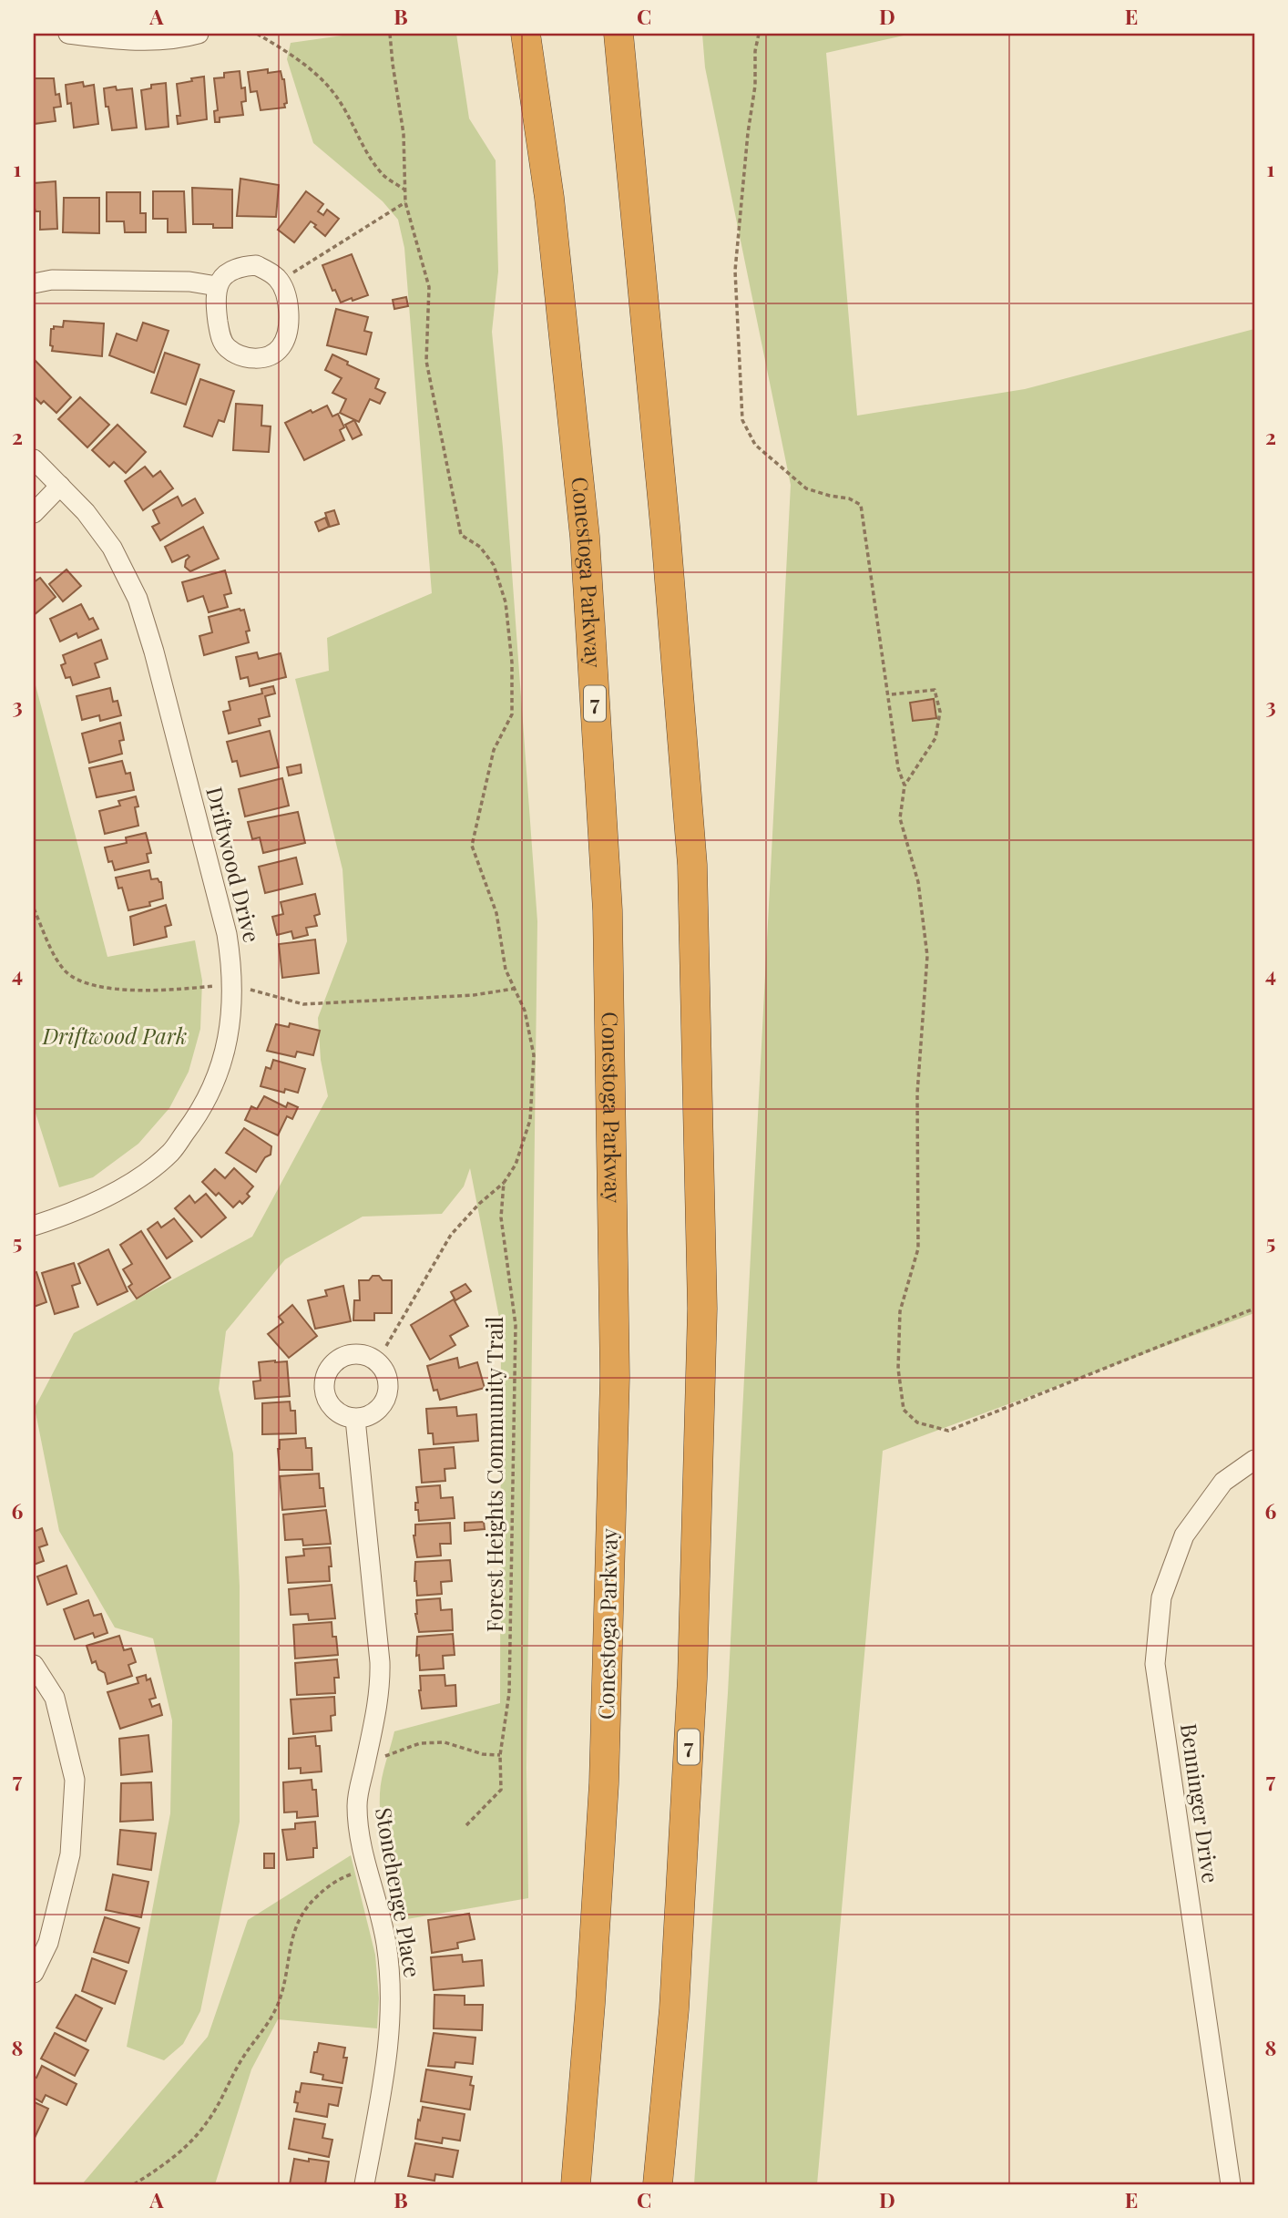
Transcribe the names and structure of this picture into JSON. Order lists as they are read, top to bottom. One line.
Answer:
{"streets":{"highway":["Conestoga Parkway","7"],"street":["Driftwood Drive","Benninger Drive","Stonehenge Place"],"path":["Forest Heights Community Trail"]},"parks":["Driftwood Park"],"grid":{"columns":["A","B","C","D","E"],"rows":["1","2","3","4","5","6","7","8"]}}
